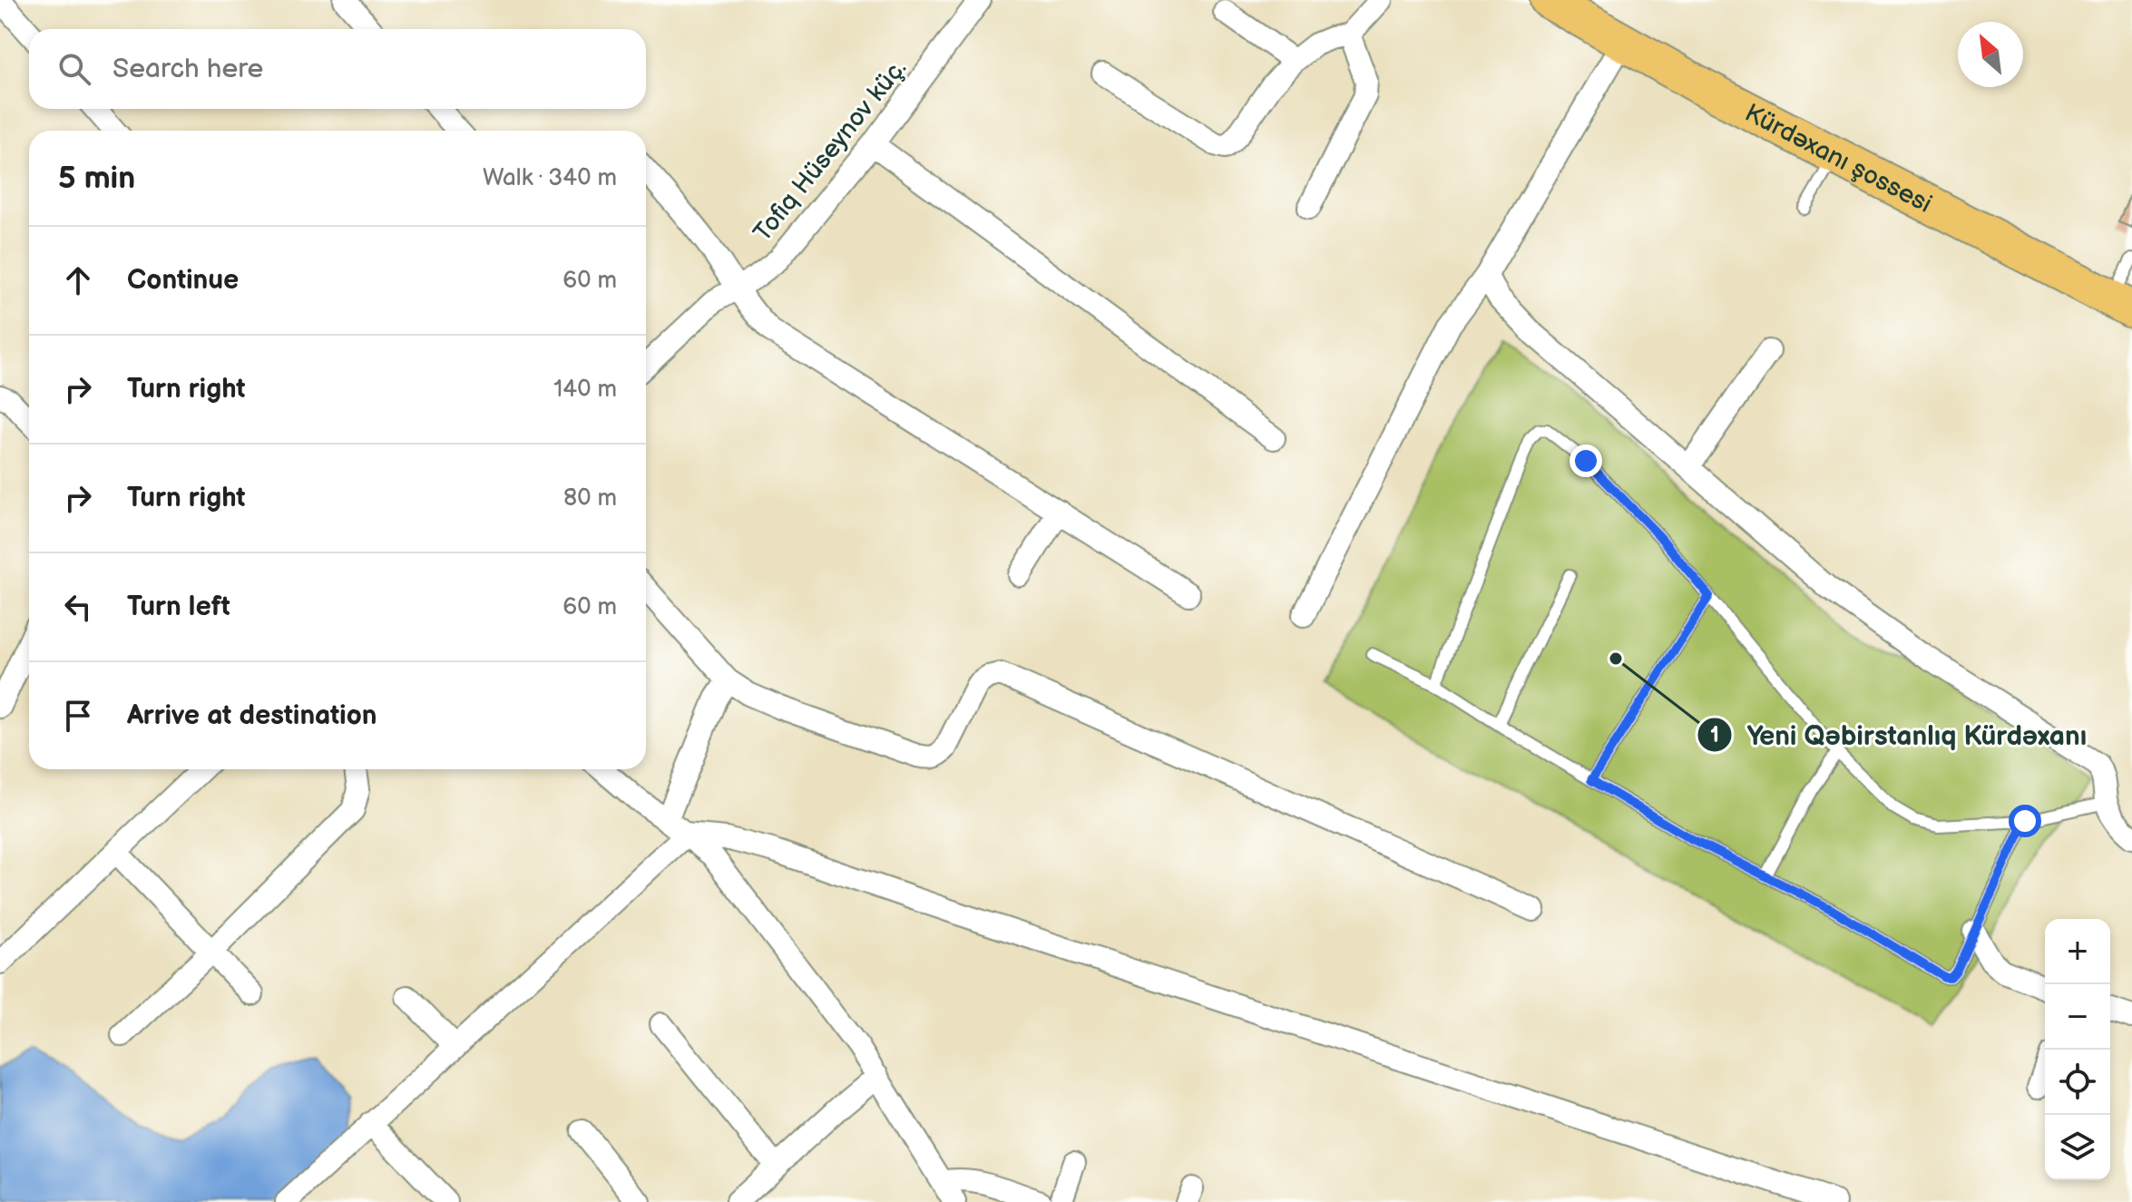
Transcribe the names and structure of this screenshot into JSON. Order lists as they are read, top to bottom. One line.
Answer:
{"streets":{"main road":["Kürdəxanı şossesi"],"street":["Tofiq Hüseynov küç."]},"places":["Yeni Qəbirstanlıq Kürdəxanı"],"north":"top left","page":{"search":"Search here","heading":["5 min","Walk · 340 m"],"list":[["Continue","60 m"],["Turn right","140 m"],["Turn right","80 m"],["Turn left","60 m"],"Arrive at destination"],"map_buttons":["+","−"]}}
